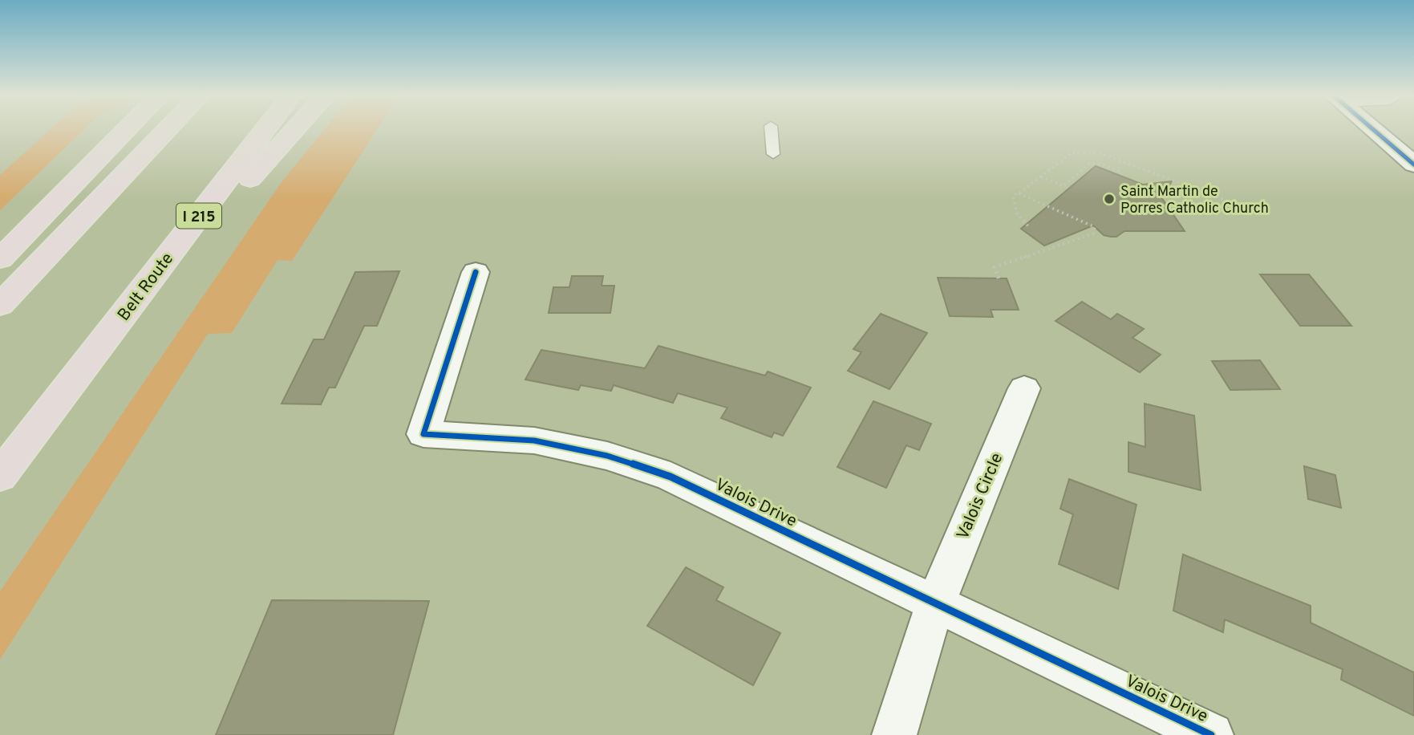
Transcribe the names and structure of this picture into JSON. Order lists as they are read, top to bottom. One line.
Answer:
{"streets":{"highway":["I 215","Belt Route"],"street":["Valois Circle","Valois Drive"]},"crossings":[["Valois Circle","Valois Drive"]],"places":["Saint Martin de Porres Catholic Church"]}
